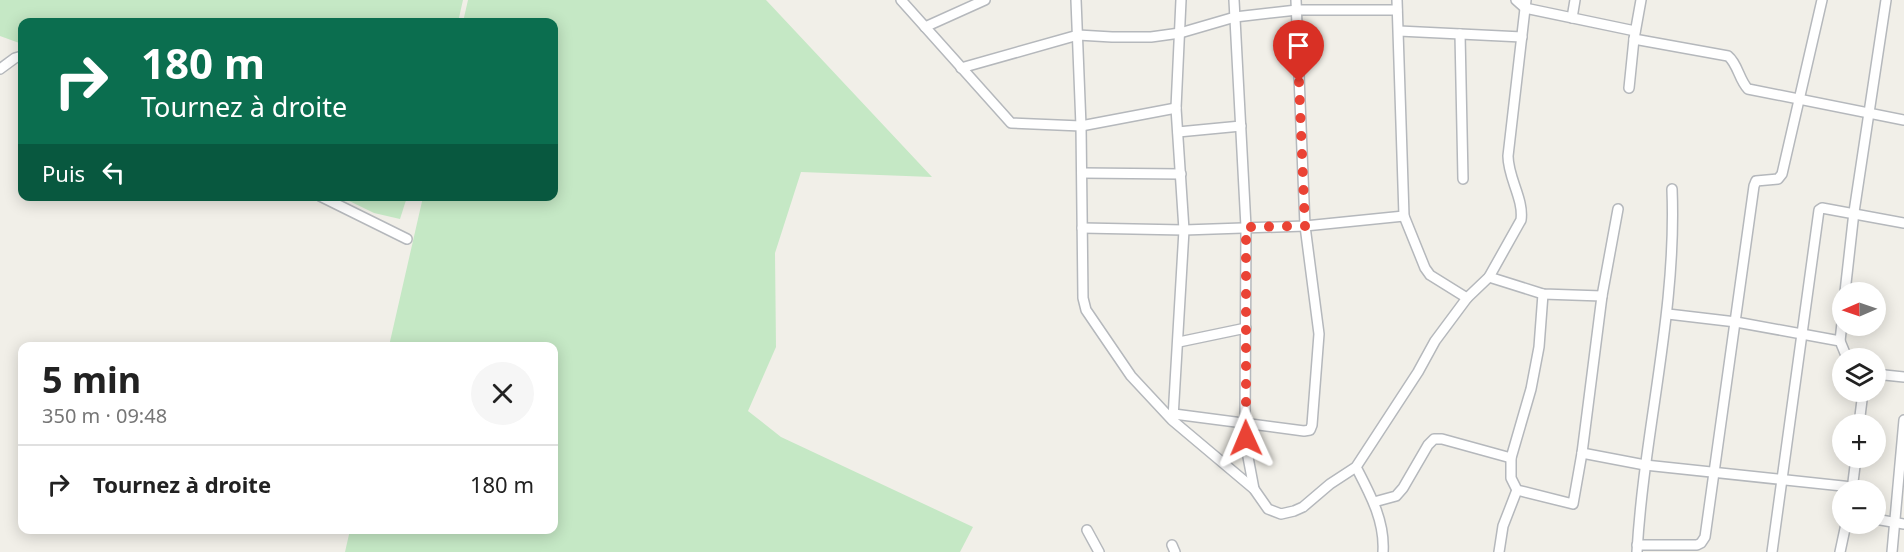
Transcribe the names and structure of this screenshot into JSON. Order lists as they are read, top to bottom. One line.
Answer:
{"north":"left","page":{"turn":["180 m","Tournez à droite"],"then":"Puis","map_buttons":["+","−"],"heading":["5 min","350 m · 09:48"],"list":[{"name":"Tournez à droite","value":"180 m"}]}}
